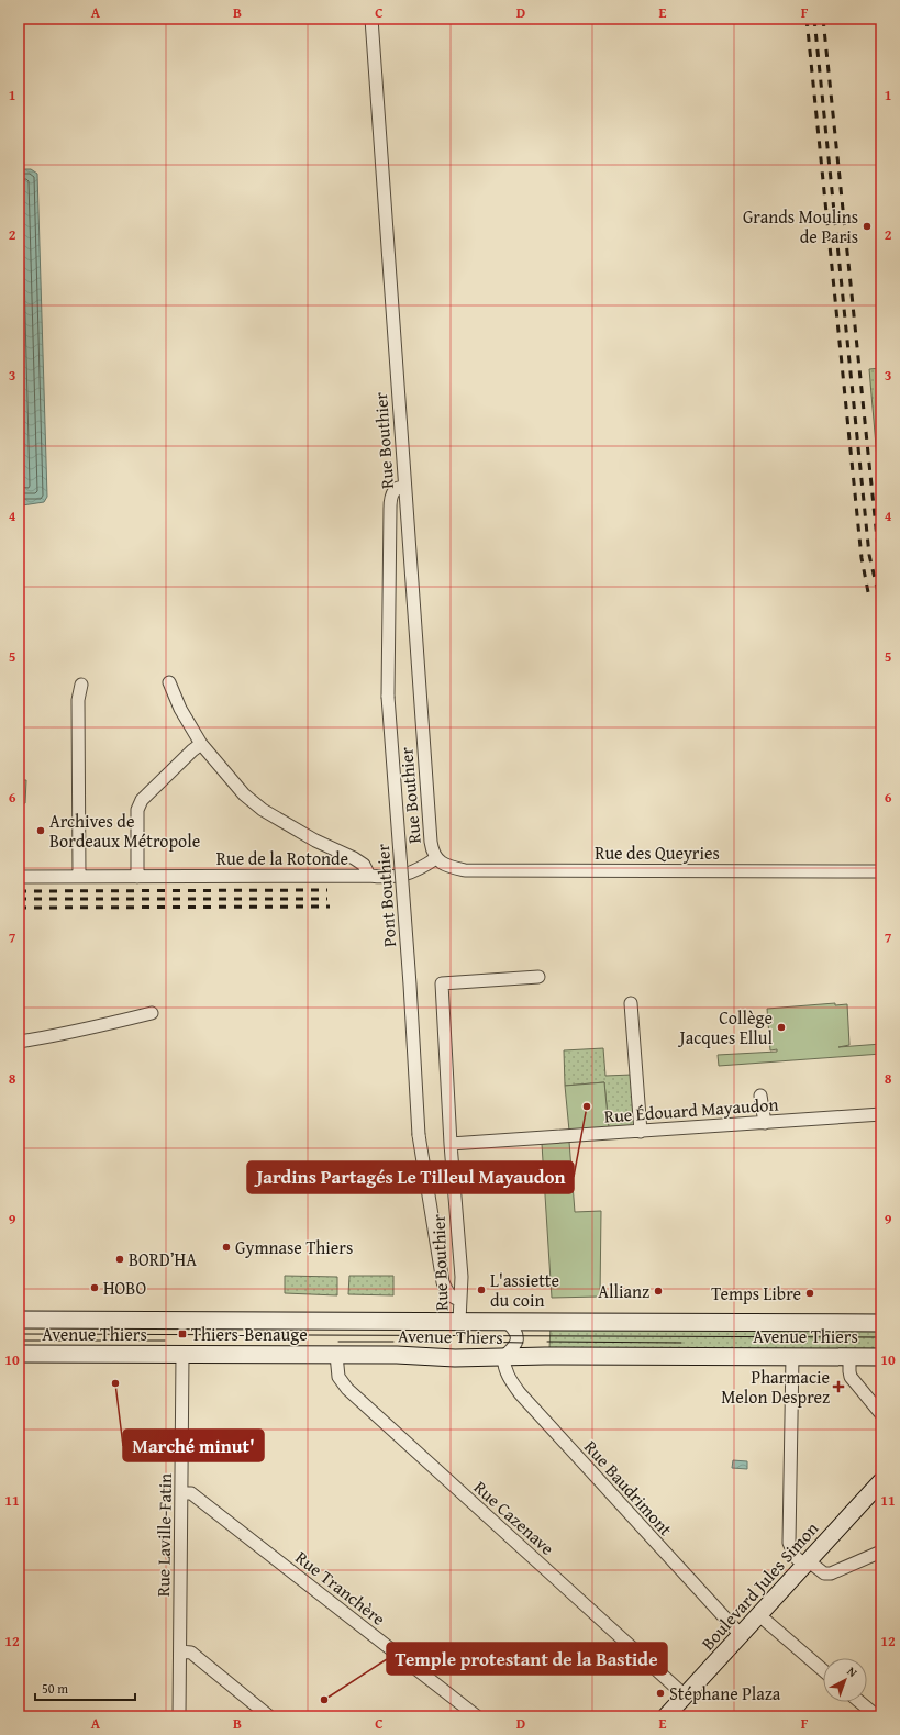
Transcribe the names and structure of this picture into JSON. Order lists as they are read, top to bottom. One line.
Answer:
{"streets":{"street":["Rue Bouthier","Rue des Queyries","Rue de la Rotonde","Pont Bouthier","Rue Édouard Mayaudon","Avenue Thiers","Rue Baudrimont","Rue Cazenave","Rue Laville-Fatin","Boulevard Jules Simon","Rue Tranchère"]},"crossings":[["Rue Bouthier","Rue des Queyries"],["Rue Bouthier","Rue de la Rotonde"],["Rue Bouthier","Pont Bouthier"],["Rue Bouthier","Rue Édouard Mayaudon"],["Rue Bouthier","Avenue Thiers"],["Rue des Queyries","Rue de la Rotonde"],["Avenue Thiers","Rue Baudrimont"],["Avenue Thiers","Rue Cazenave"],["Avenue Thiers","Rue Laville-Fatin"],["Rue Baudrimont","Boulevard Jules Simon"],["Rue Cazenave","Boulevard Jules Simon"],["Rue Laville-Fatin","Rue Tranchère"]],"places":{"other":["Grands Moulins de Paris","Archives de Bordeaux Métropole","Collège Jacques Ellul","Jardins Partagés Le Tilleul Mayaudon","Gymnase Thiers","BORD’HA","HOBO","L'assiette du coin","Allianz","Temps Libre","Marché minut'","Stéphane Plaza","Temple protestant de la Bastide"],"transit":["Thiers-Benauge"],"health":["Pharmacie Melon Desprez"]},"scale_bar":"50 m","north":"top right","grid":{"columns":["A","B","C","D","E","F"],"rows":["1","2","3","4","5","6","7","8","9","10","11","12"]}}
